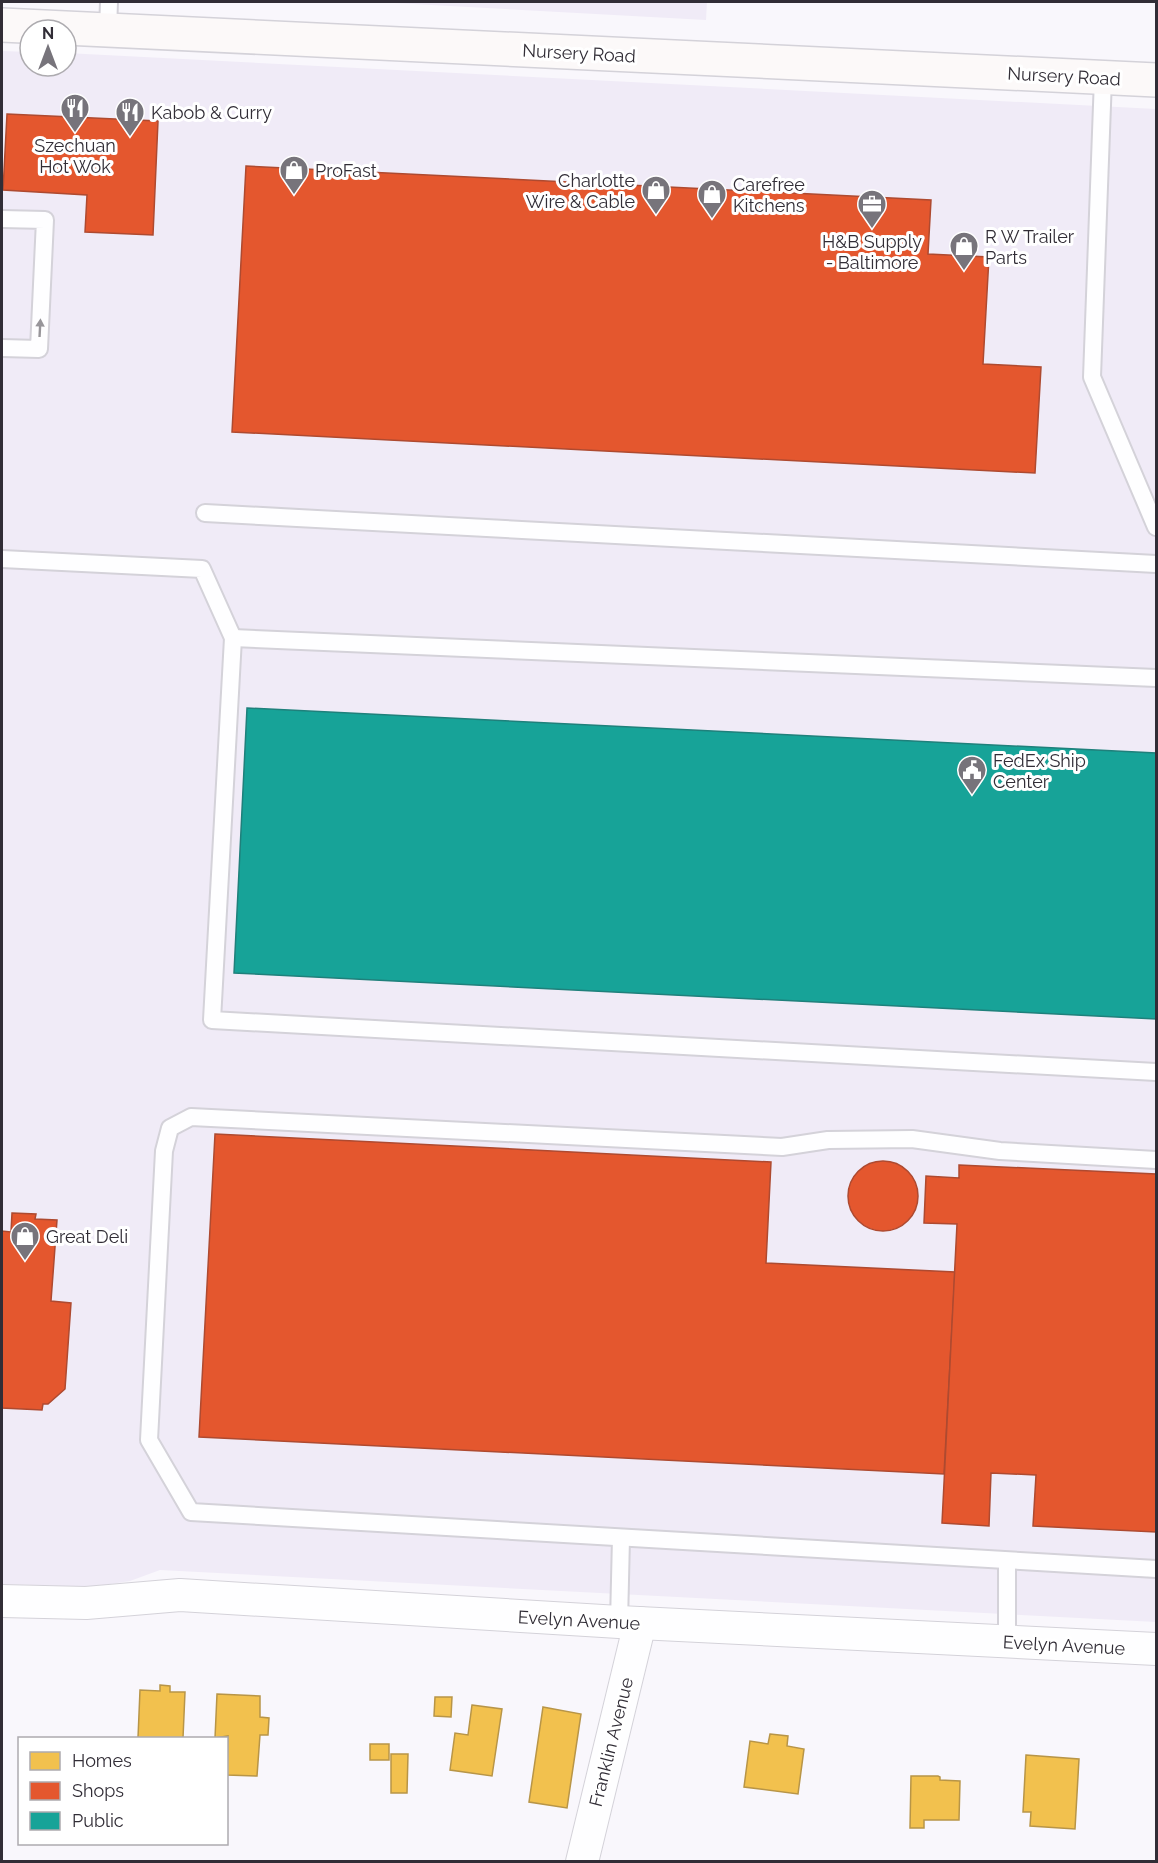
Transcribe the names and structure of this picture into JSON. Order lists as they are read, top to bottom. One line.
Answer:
{"streets":{"main road":["Nursery Road"],"street":["Evelyn Avenue","Franklin Avenue"]},"crossings":[["Evelyn Avenue","Franklin Avenue"]],"places":{"restaurant":["Szechuan Hot Wok","Kabob & Curry"],"shop":["ProFast","Charlotte Wire & Cable","Carefree Kitchens","R W Trailer Parts","Great Deli"],"office":["H&B Supply - Baltimore"],"public building":["FedEx Ship Center"]},"legend":["Homes","Shops","Public"],"north":"top"}
